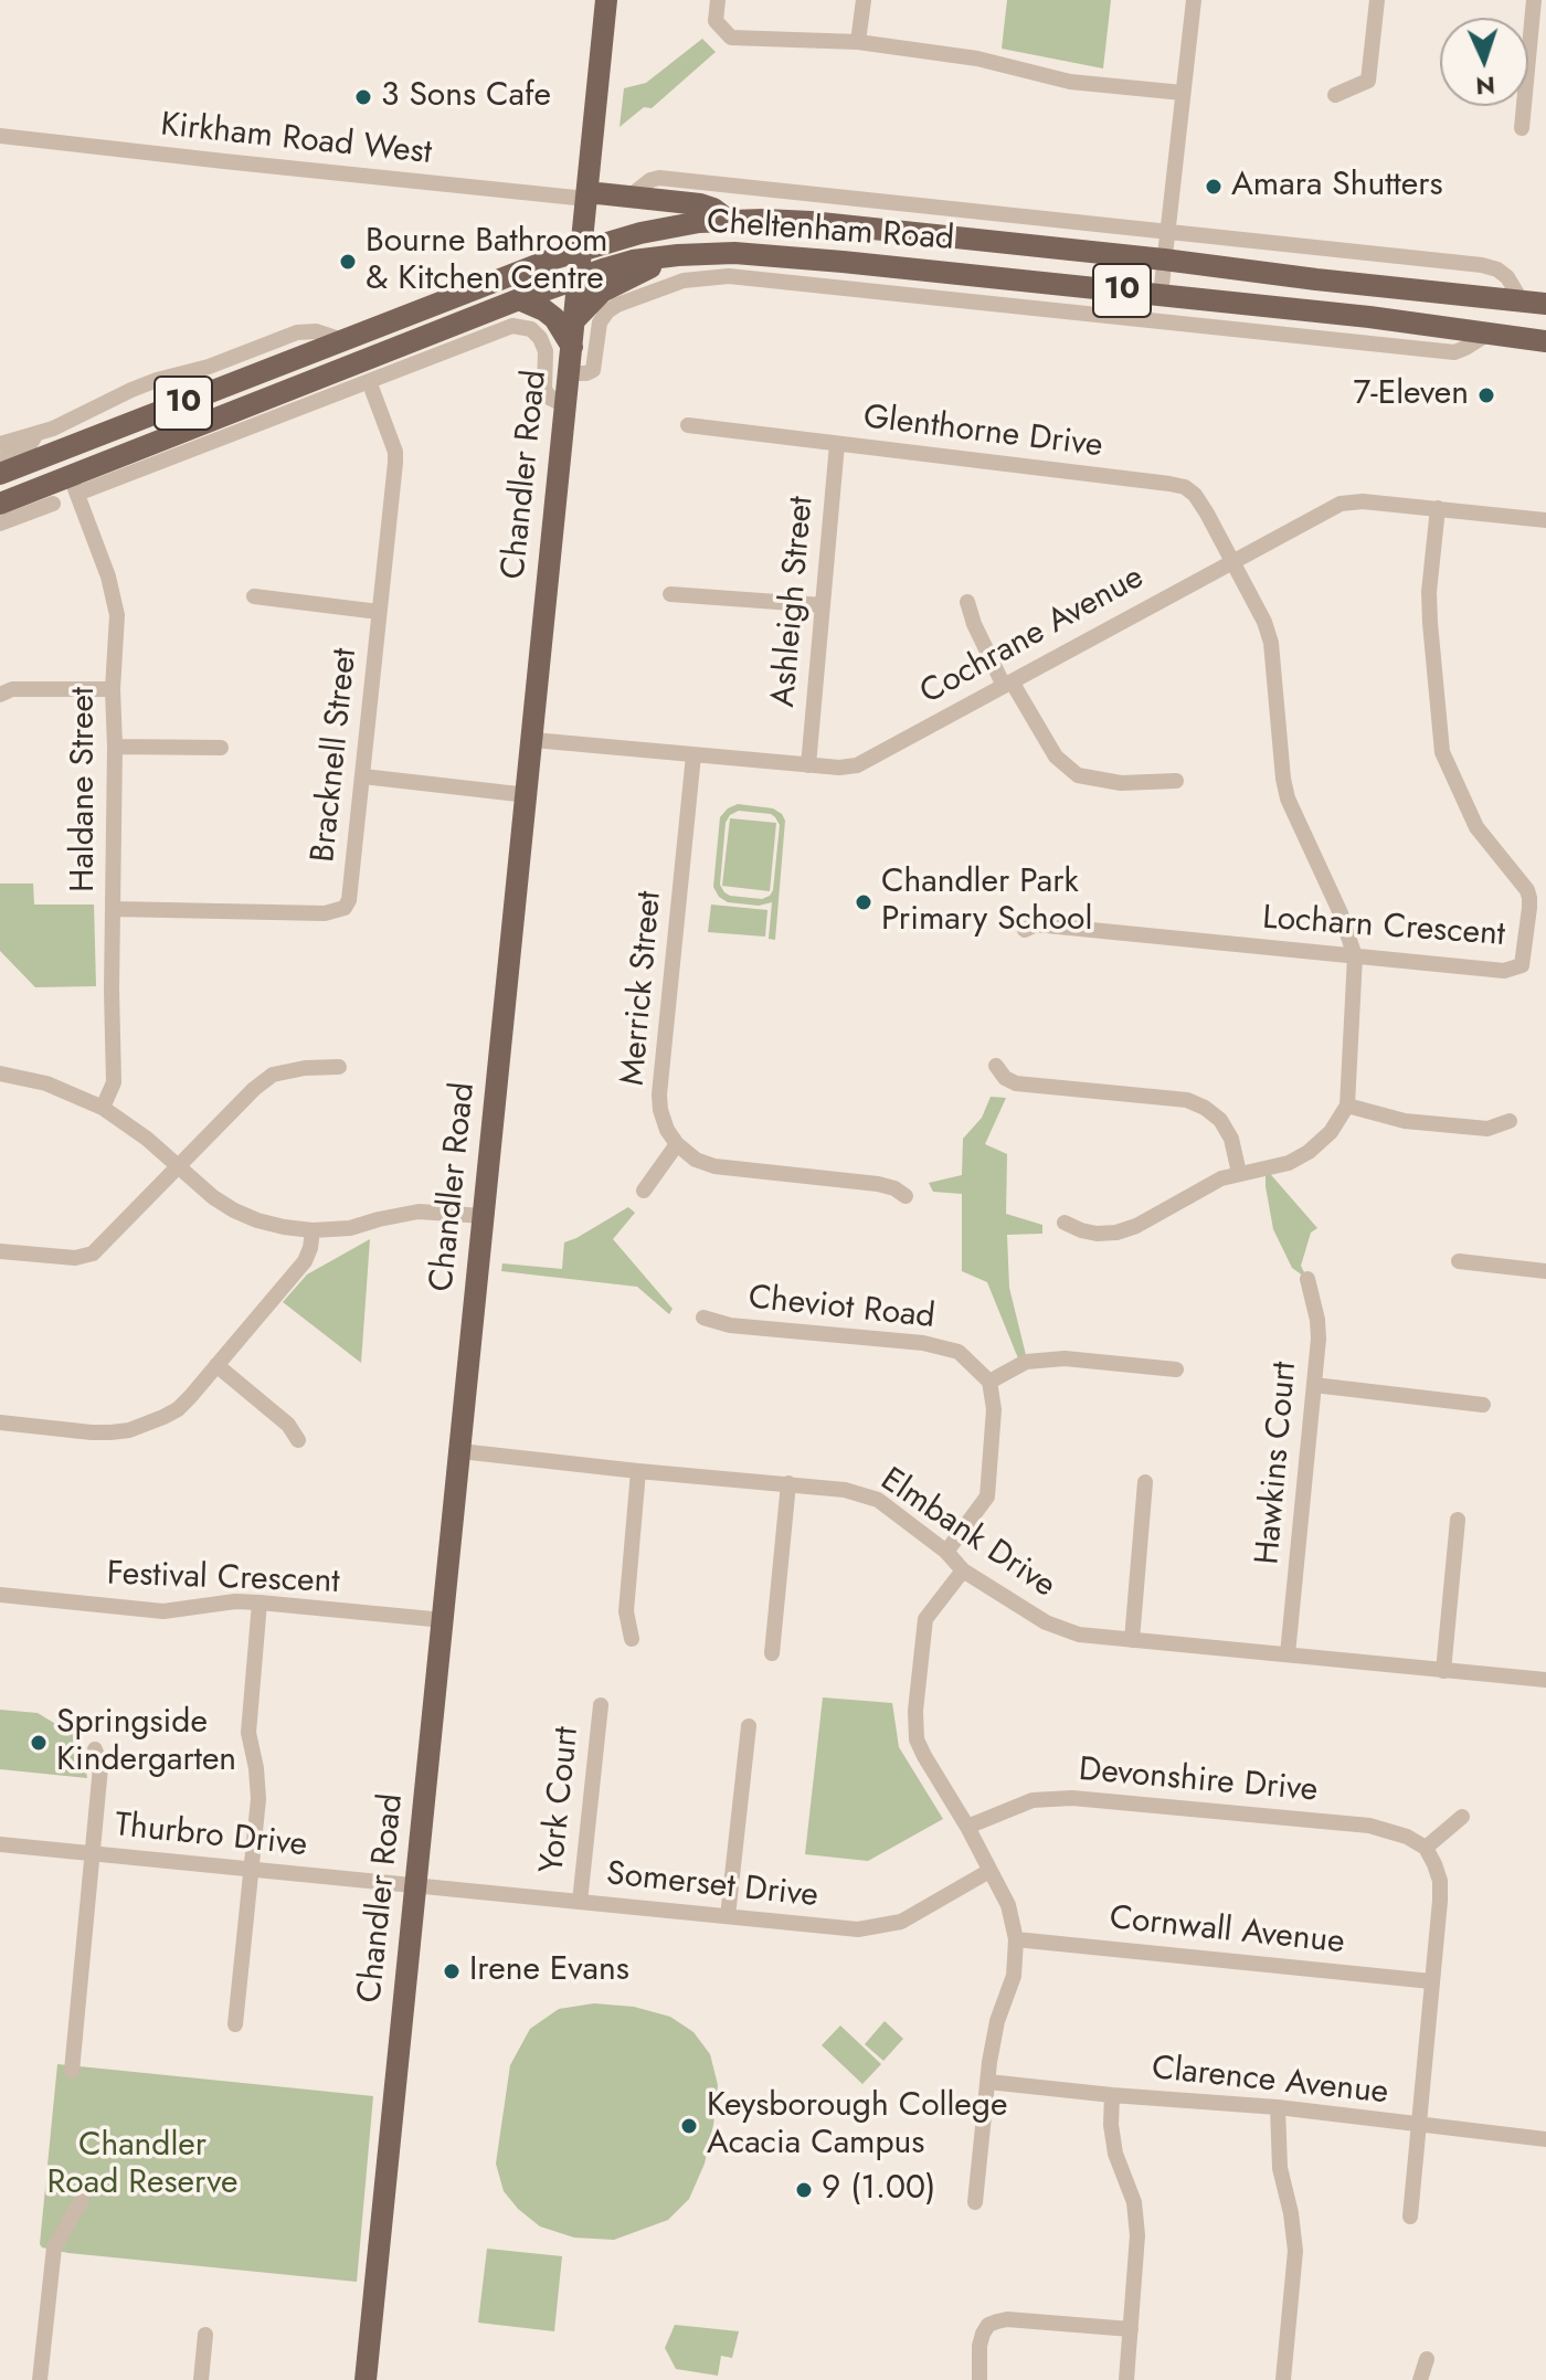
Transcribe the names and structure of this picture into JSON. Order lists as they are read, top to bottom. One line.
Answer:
{"streets":{"main road":["Cheltenham Road","10","Chandler Road"],"street":["Kirkham Road West","Glenthorne Drive","Ashleigh Street","Cochrane Avenue","Bracknell Street","Haldane Street","Locharn Crescent","Merrick Street","Cheviot Road","Hawkins Court","Elmbank Drive","Festival Crescent","Devonshire Drive","York Court","Thurbro Drive","Somerset Drive","Cornwall Avenue","Clarence Avenue"]},"crossings":[["Kirkham Road West","Chandler Road"],["Cheltenham Road","Chandler Road"],["Cheltenham Road","Bracknell Street"],["Cheltenham Road","Haldane Street"],["Glenthorne Drive","Ashleigh Street"],["Glenthorne Drive","Cochrane Avenue"],["Chandler Road","Cochrane Avenue"],["Chandler Road","Elmbank Drive"],["Chandler Road","Festival Crescent"],["Chandler Road","Thurbro Drive"],["Chandler Road","Somerset Drive"],["Ashleigh Street","Cochrane Avenue"],["Cochrane Avenue","Locharn Crescent"],["Cochrane Avenue","Merrick Street"],["Bracknell Street","Haldane Street"],["Hawkins Court","Elmbank Drive"],["York Court","Somerset Drive"],["Thurbro Drive","Somerset Drive"]],"parks":["Chandler Road Reserve"],"places":["3 Sons Cafe","Amara Shutters","Bourne Bathroom & Kitchen Centre","7-Eleven","Chandler Park Primary School","Springside Kindergarten","Irene Evans","Keysborough College Acacia Campus","9 (1.00)"],"north":"bottom"}
